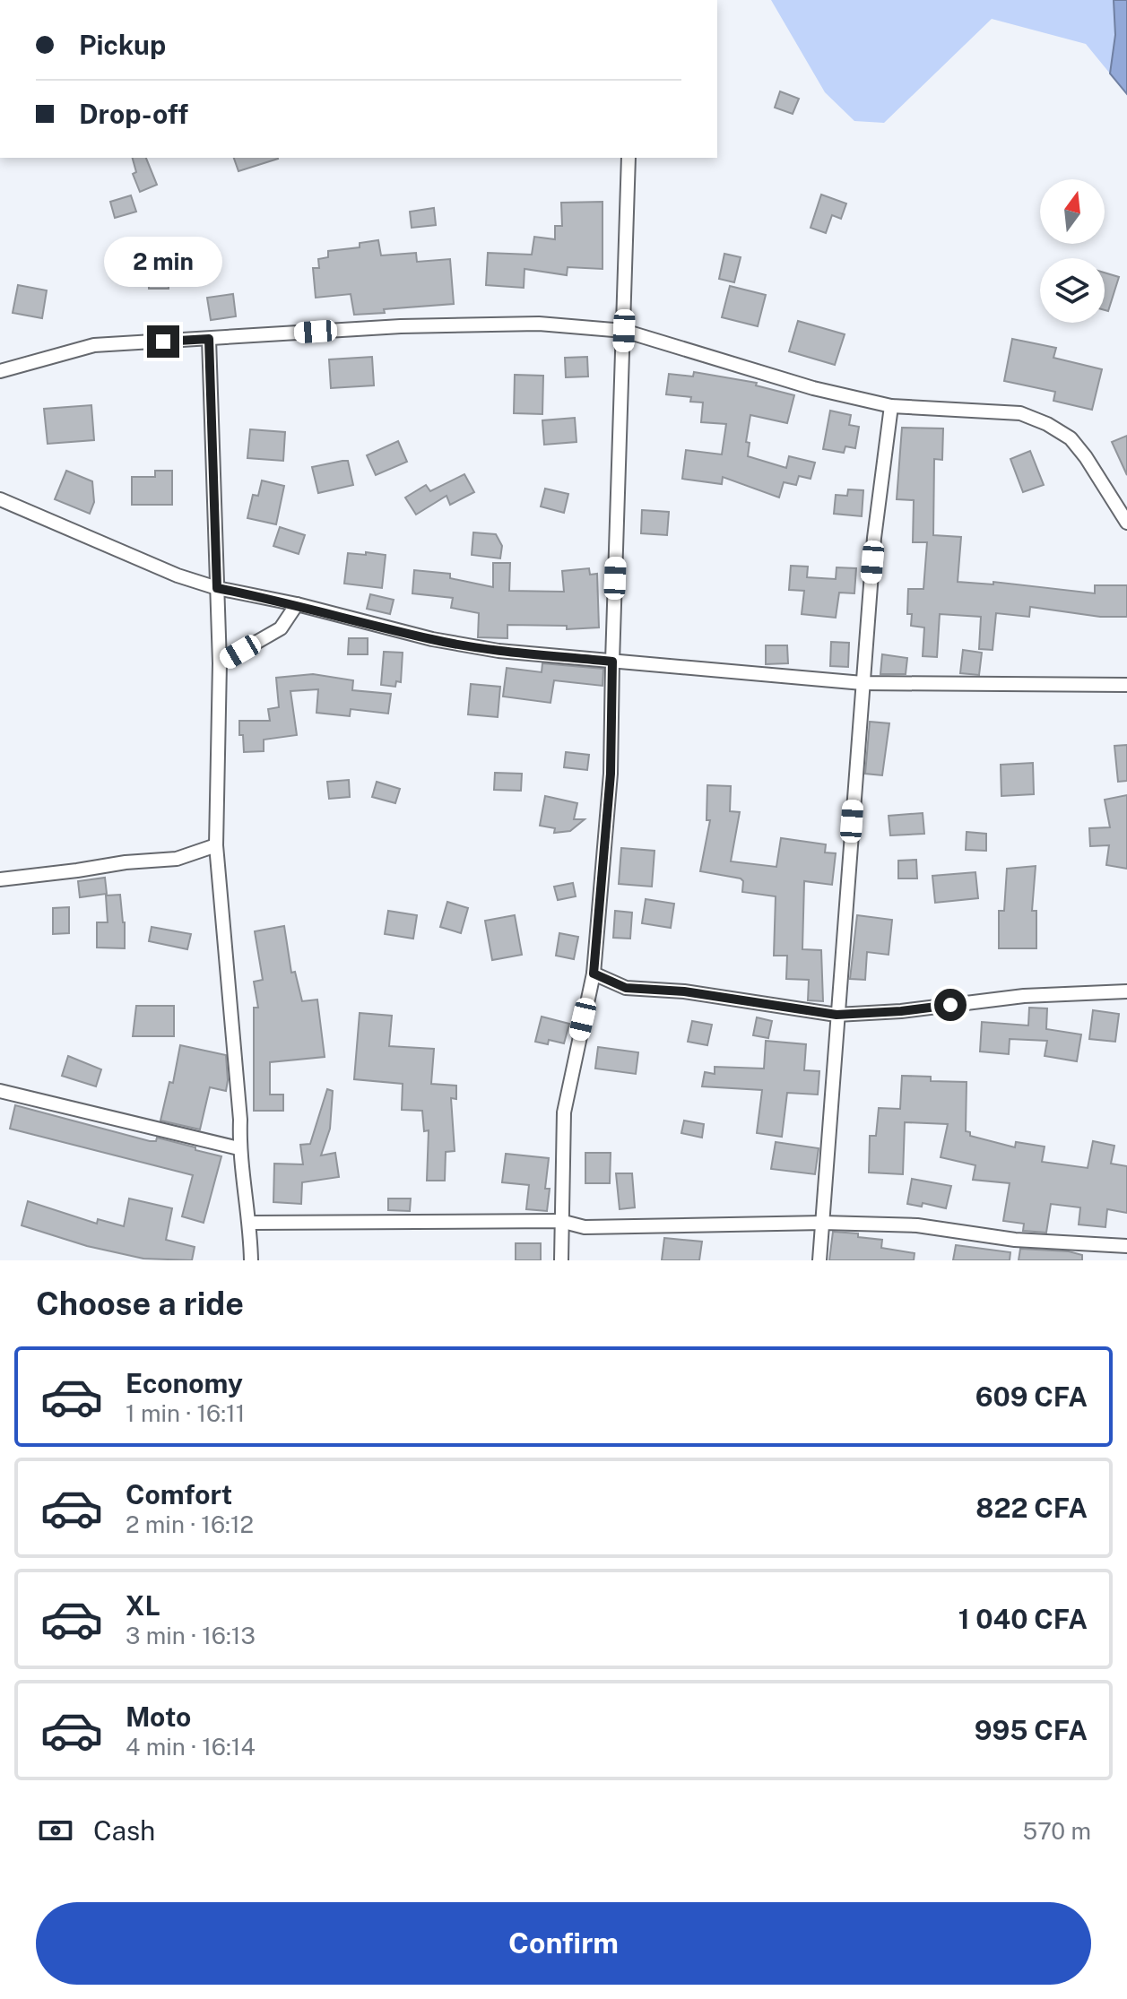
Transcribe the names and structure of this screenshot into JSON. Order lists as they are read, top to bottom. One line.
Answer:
{"north":"top","page":{"banner":["Pickup","Drop-off"],"bubble":"2 min","heading":"Choose a ride","list":[{"name":"Economy","note":"1 min · 16:11","value":"609 CFA"},{"name":"Comfort","note":"2 min · 16:12","value":"822 CFA"},{"name":"XL","note":"3 min · 16:13","value":"1 040 CFA"},{"name":"Moto","note":"4 min · 16:14","value":"995 CFA"}],"pay":["Cash","570 m"],"buttons":"Confirm"}}
